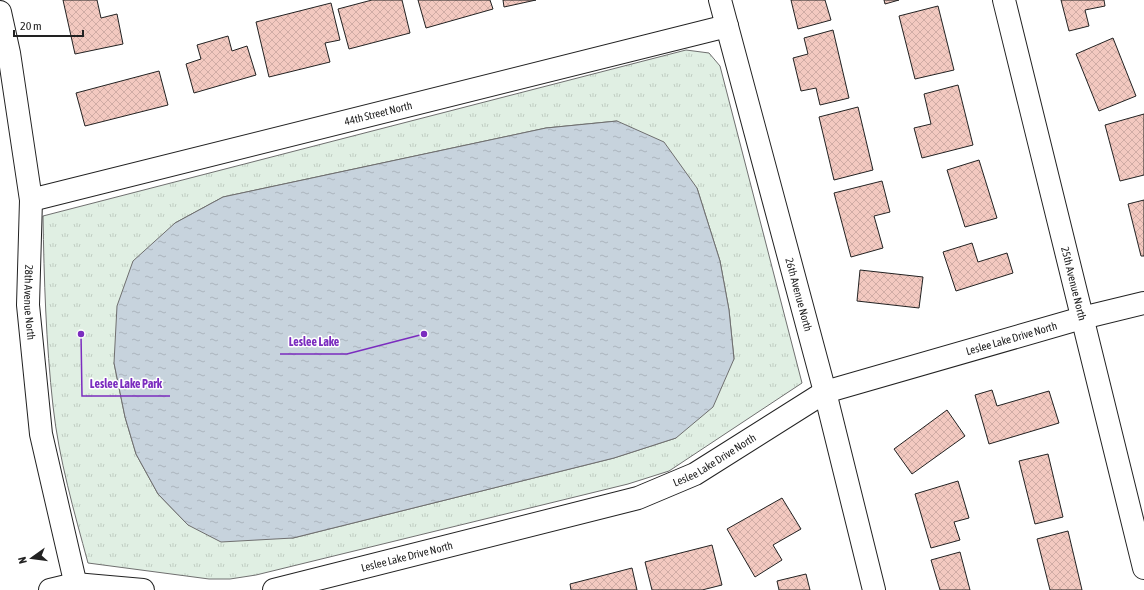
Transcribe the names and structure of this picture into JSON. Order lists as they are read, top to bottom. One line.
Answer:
{"streets":{"street":["44th Street North","25th Avenue North","26th Avenue North","28th Avenue North","Leslee Lake Drive North"]},"crossings":[["44th Street North","26th Avenue North"],["44th Street North","28th Avenue North"],["25th Avenue North","Leslee Lake Drive North"],["26th Avenue North","Leslee Lake Drive North"]],"places":["Leslee Lake Park","Leslee Lake"],"scale_bar":"20 m","north":"left"}
